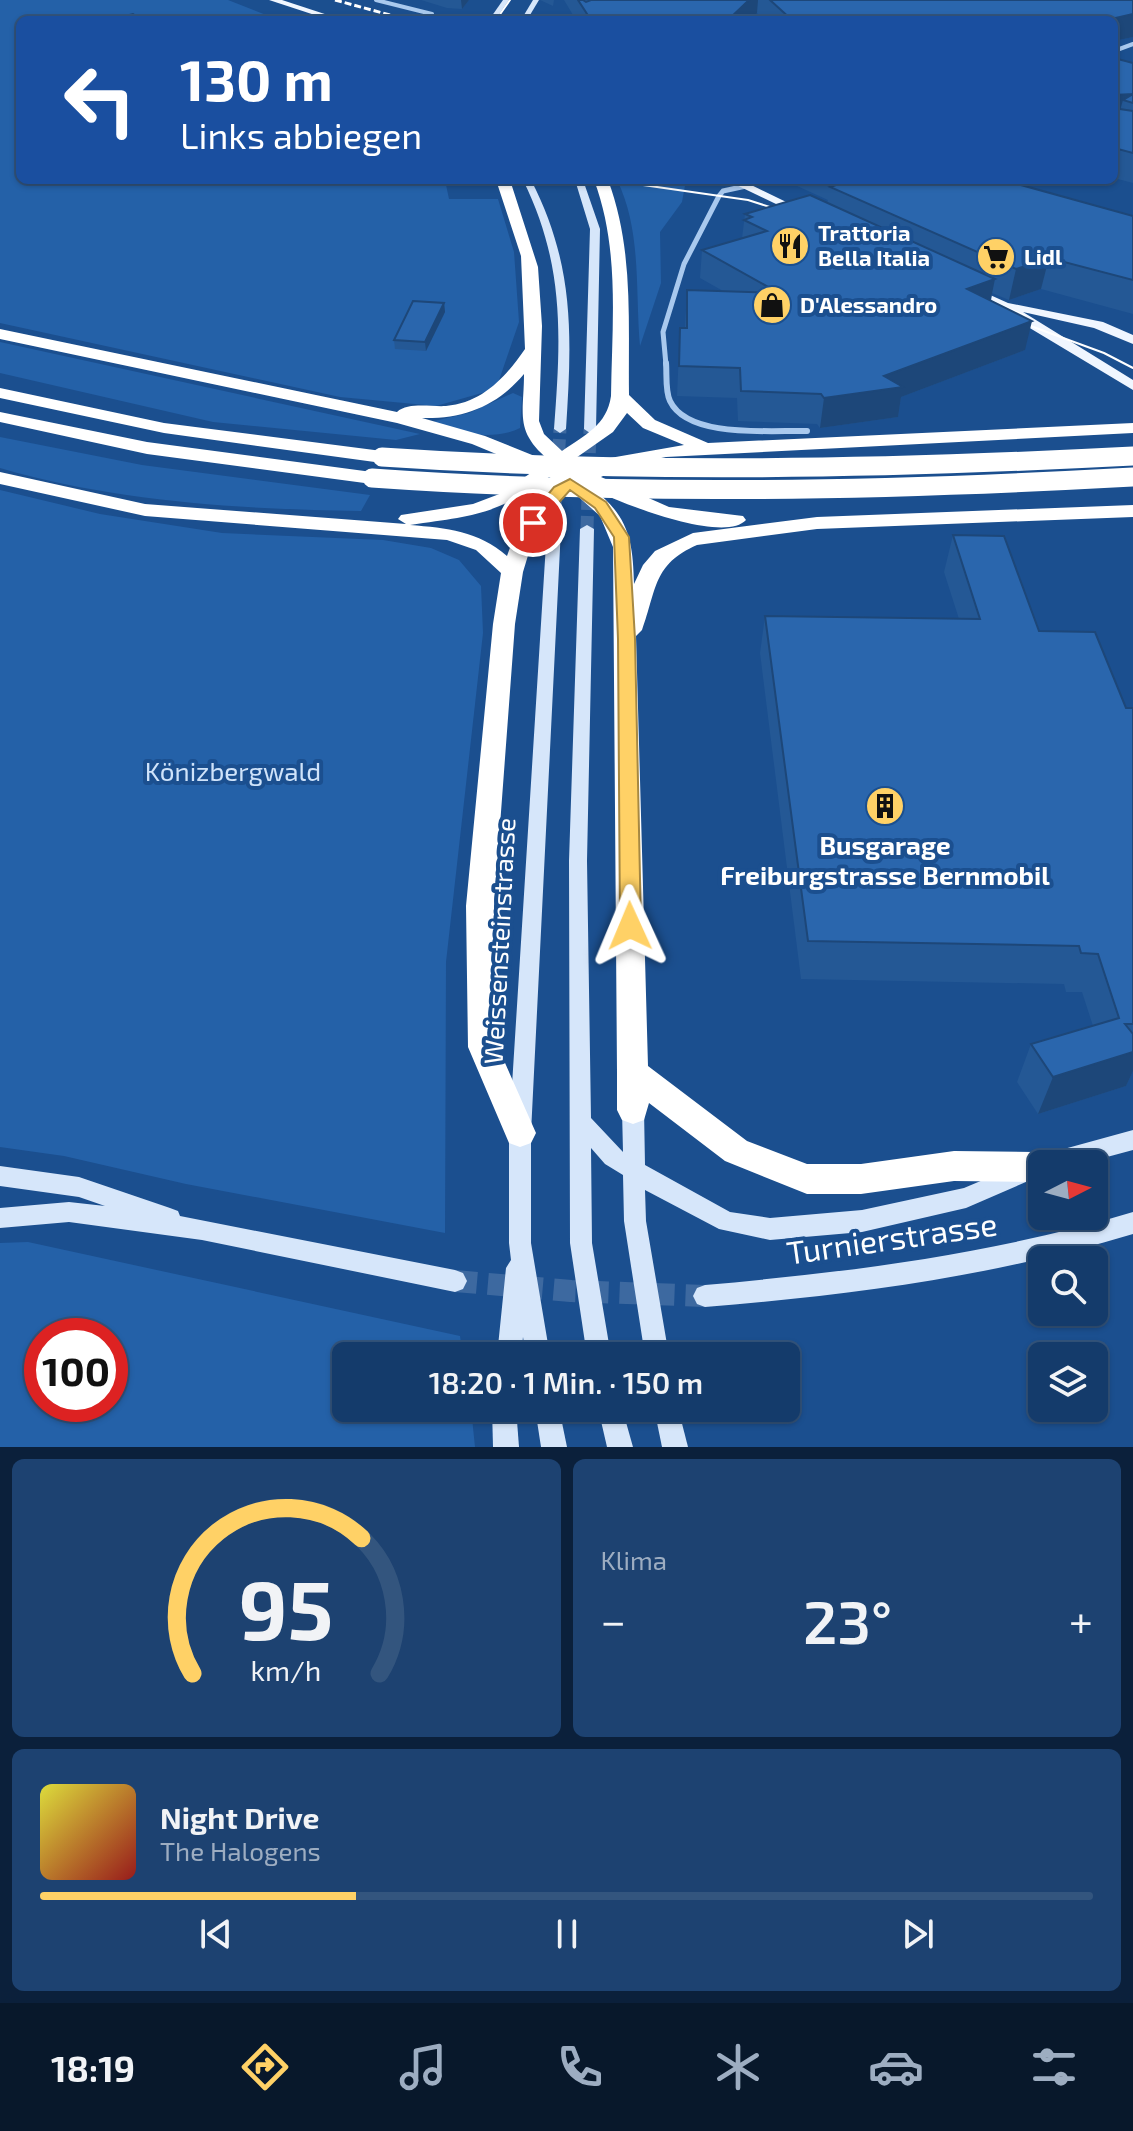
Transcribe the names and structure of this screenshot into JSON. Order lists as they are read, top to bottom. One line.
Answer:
{"streets":{"main road":["Weissensteinstrasse","Turnierstrasse"]},"parks":["Könizbergwald"],"places":{"restaurant":["Trattoria Bella Italia"],"supermarket":["Lidl"],"shop":["D'Alessandro"],"building":["Busgarage Freiburgstrasse Bernmobil"]},"north":"right","page":{"turn":["130 m","Links abbiegen"],"limit":"100","trip":"18:20 · 1 Min. · 150 m","tile":"Klima","heat":["−","23°","+"],"song":["Night Drive","The Halogens"],"tabs":"18:19","gauge":["95","km/h"]}}
